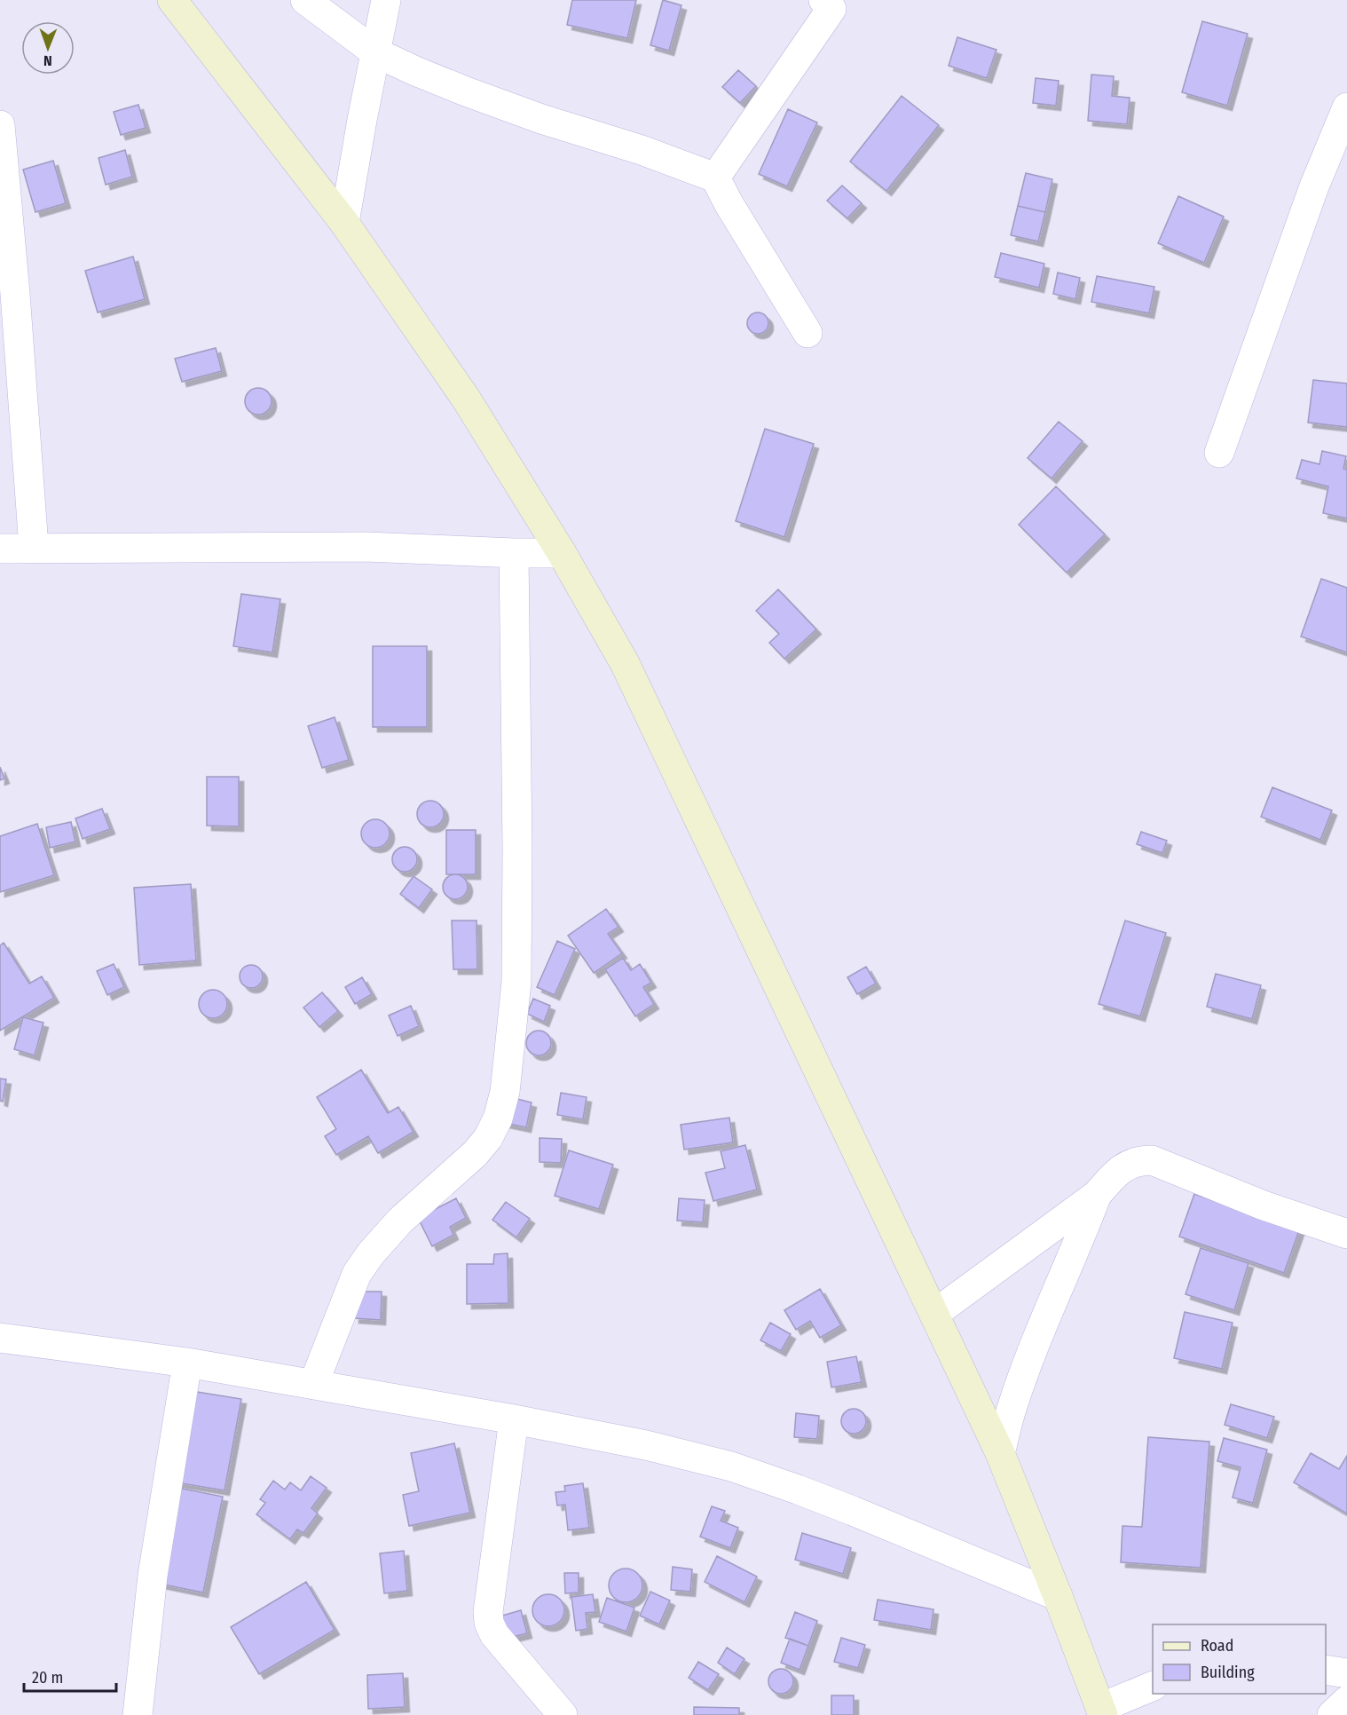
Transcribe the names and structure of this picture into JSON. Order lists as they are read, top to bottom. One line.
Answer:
{"legend":["Road","Building"],"scale_bar":"20 m","north":"bottom"}
